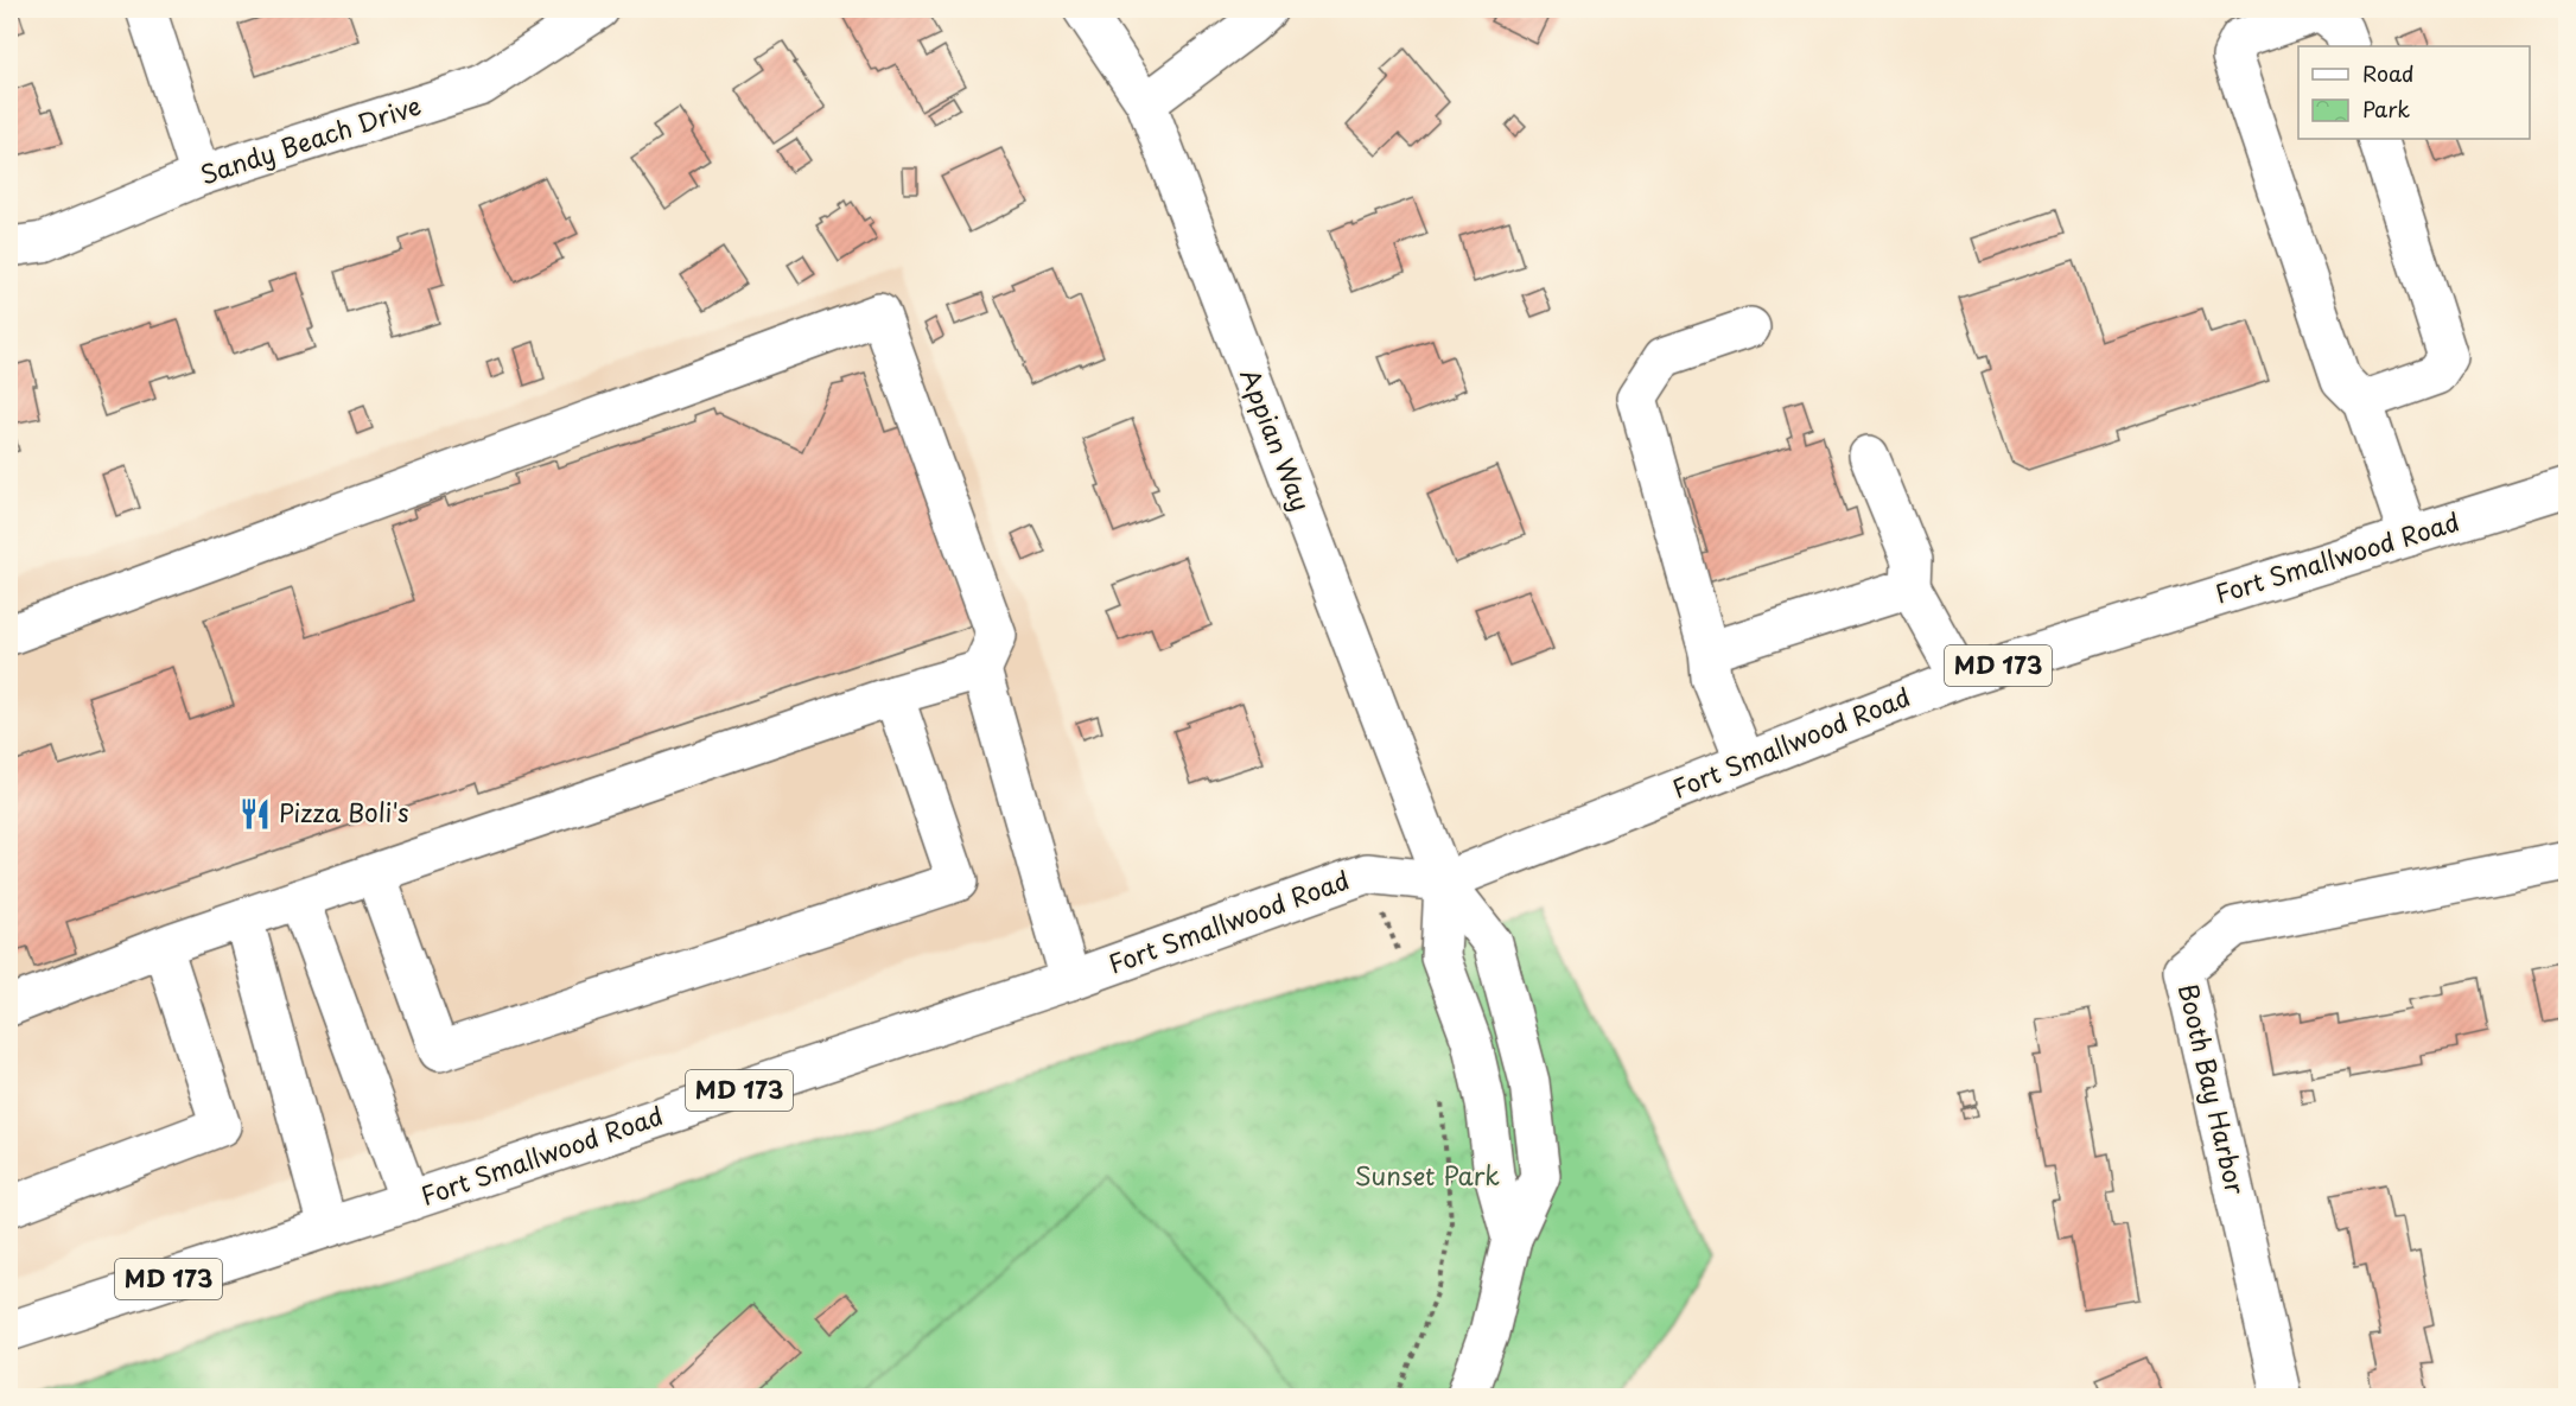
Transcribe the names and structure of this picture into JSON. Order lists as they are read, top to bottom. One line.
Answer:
{"streets":{"street":["Sandy Beach Drive","Appian Way","Fort Smallwood Road","MD 173","Booth Bay Harbor"]},"crossings":[["Appian Way","Fort Smallwood Road"]],"parks":["Sunset Park"],"places":{"restaurant":["Pizza Boli's"]},"legend":["Road","Park"]}
